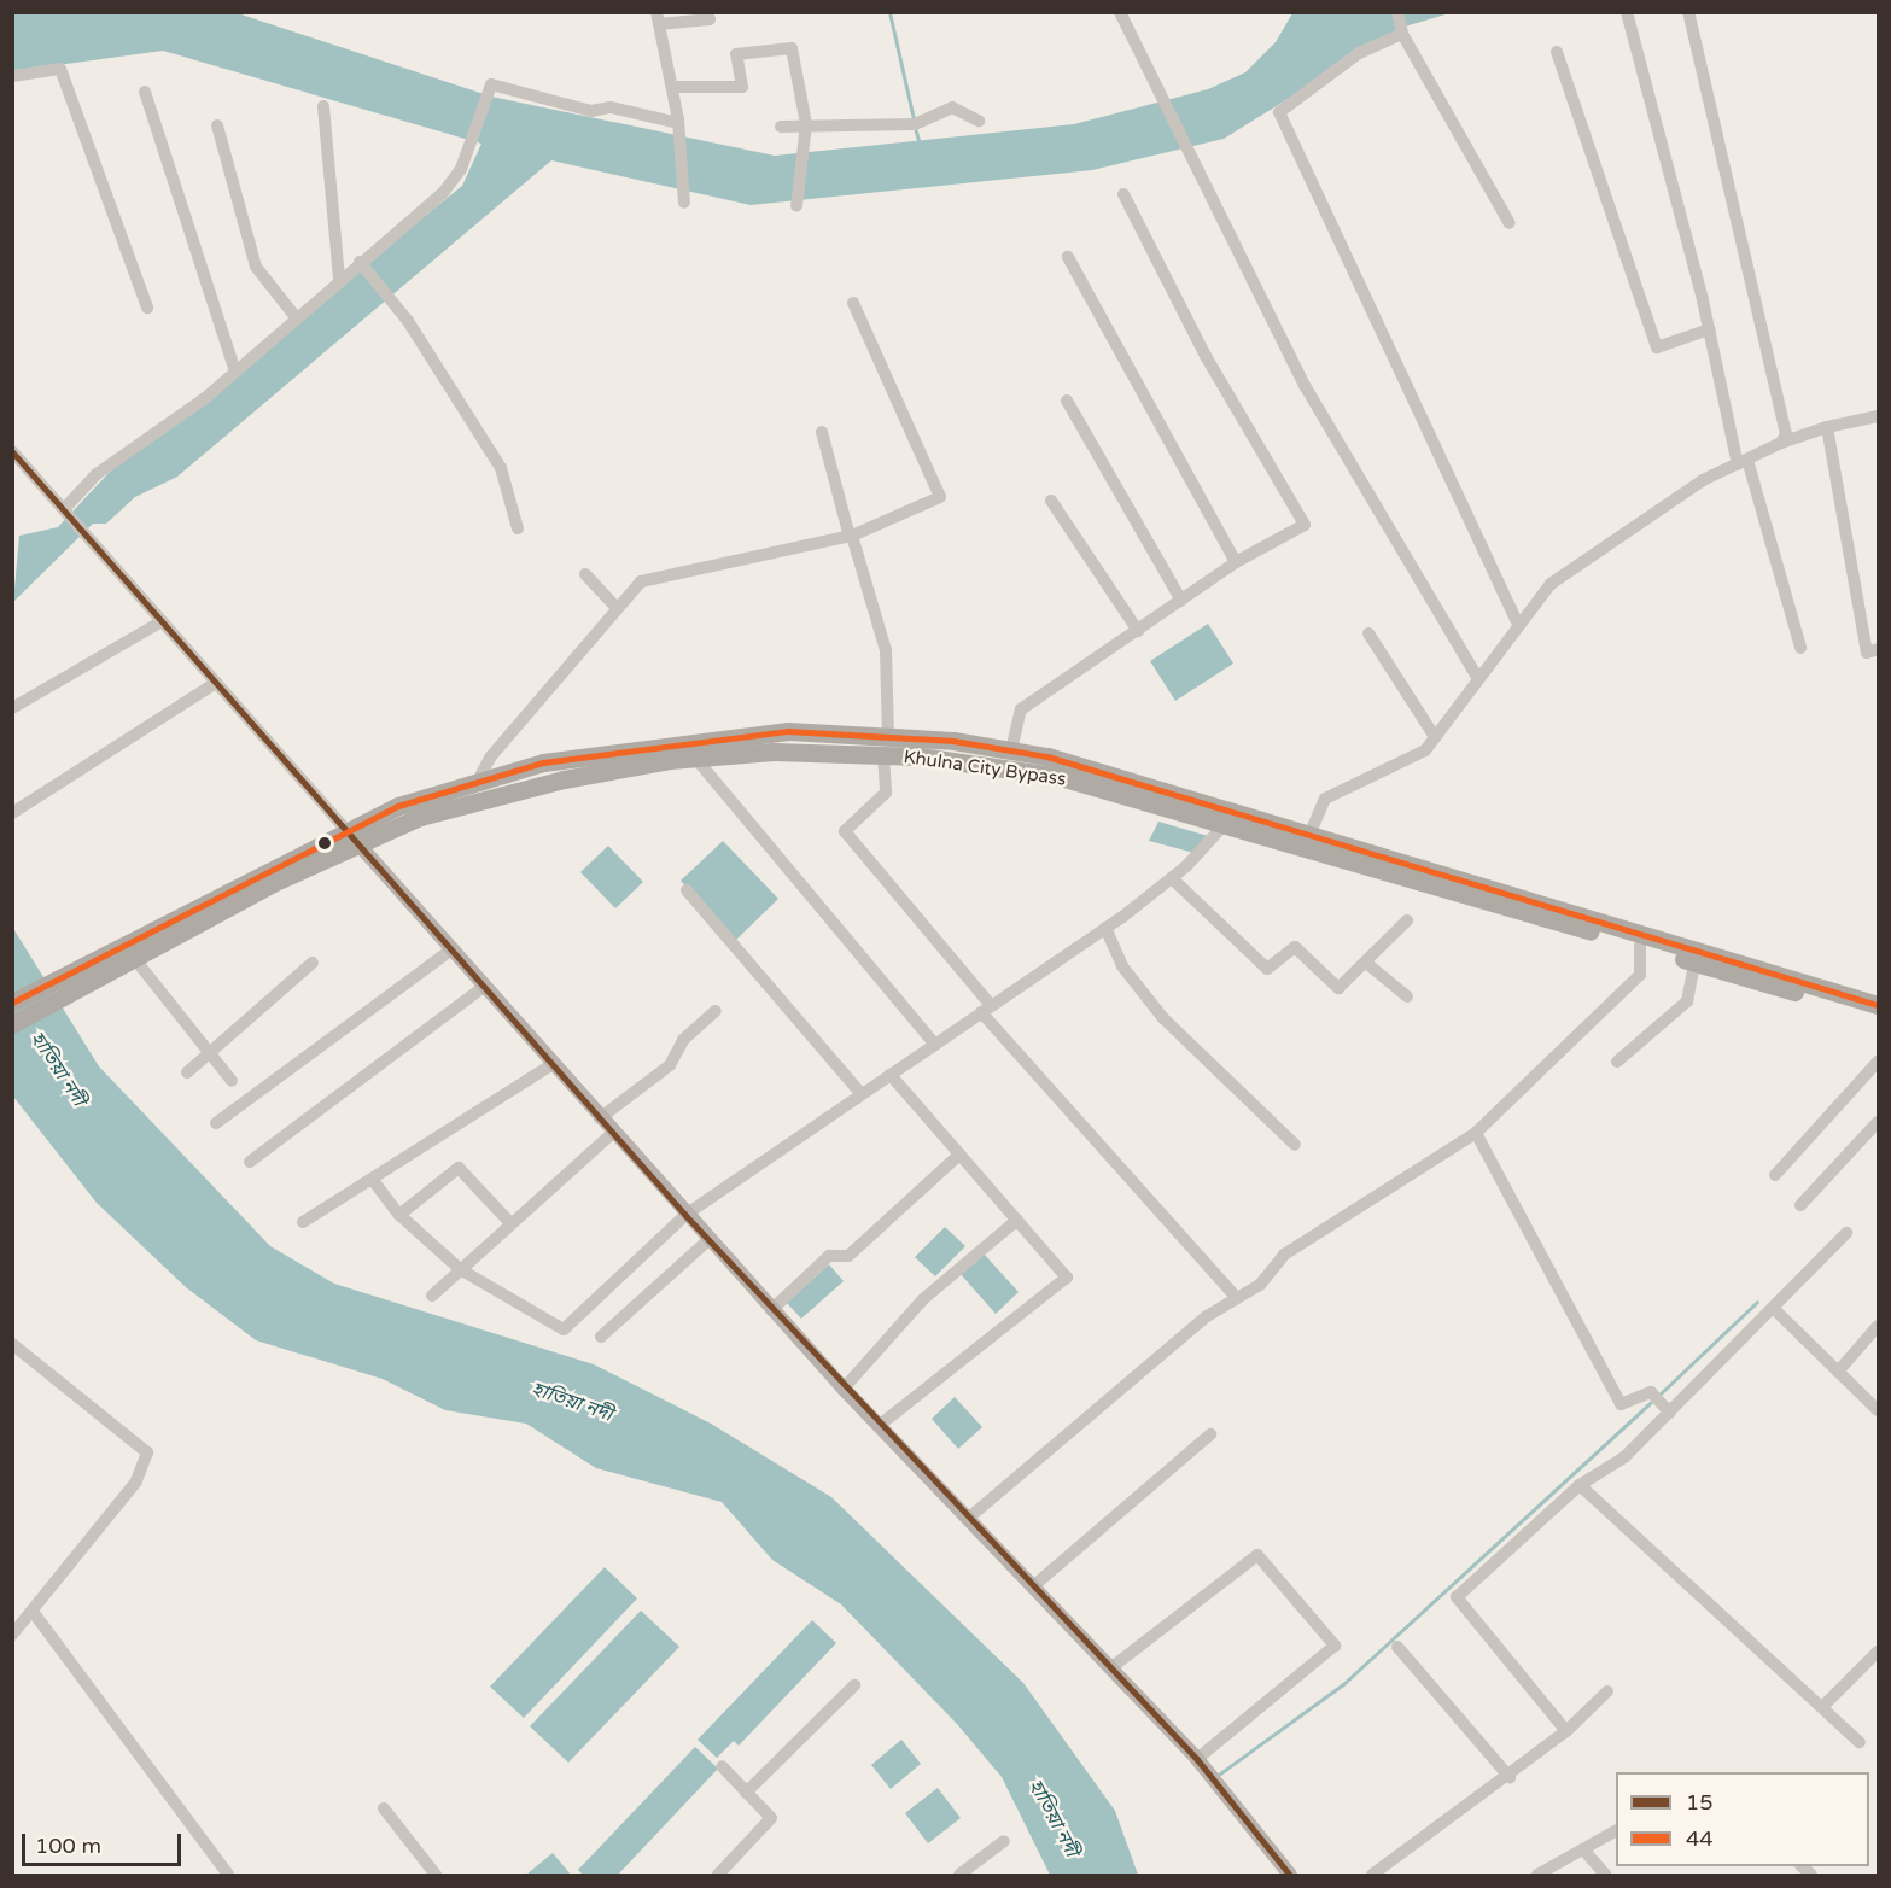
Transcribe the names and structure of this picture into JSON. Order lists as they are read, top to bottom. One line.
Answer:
{"streets":{"highway":["Khulna City Bypass"]},"water":["হাতিয়া নদী"],"lines":["transit line 15","transit line 44"],"legend":["15","44"],"scale_bar":"100 m"}
